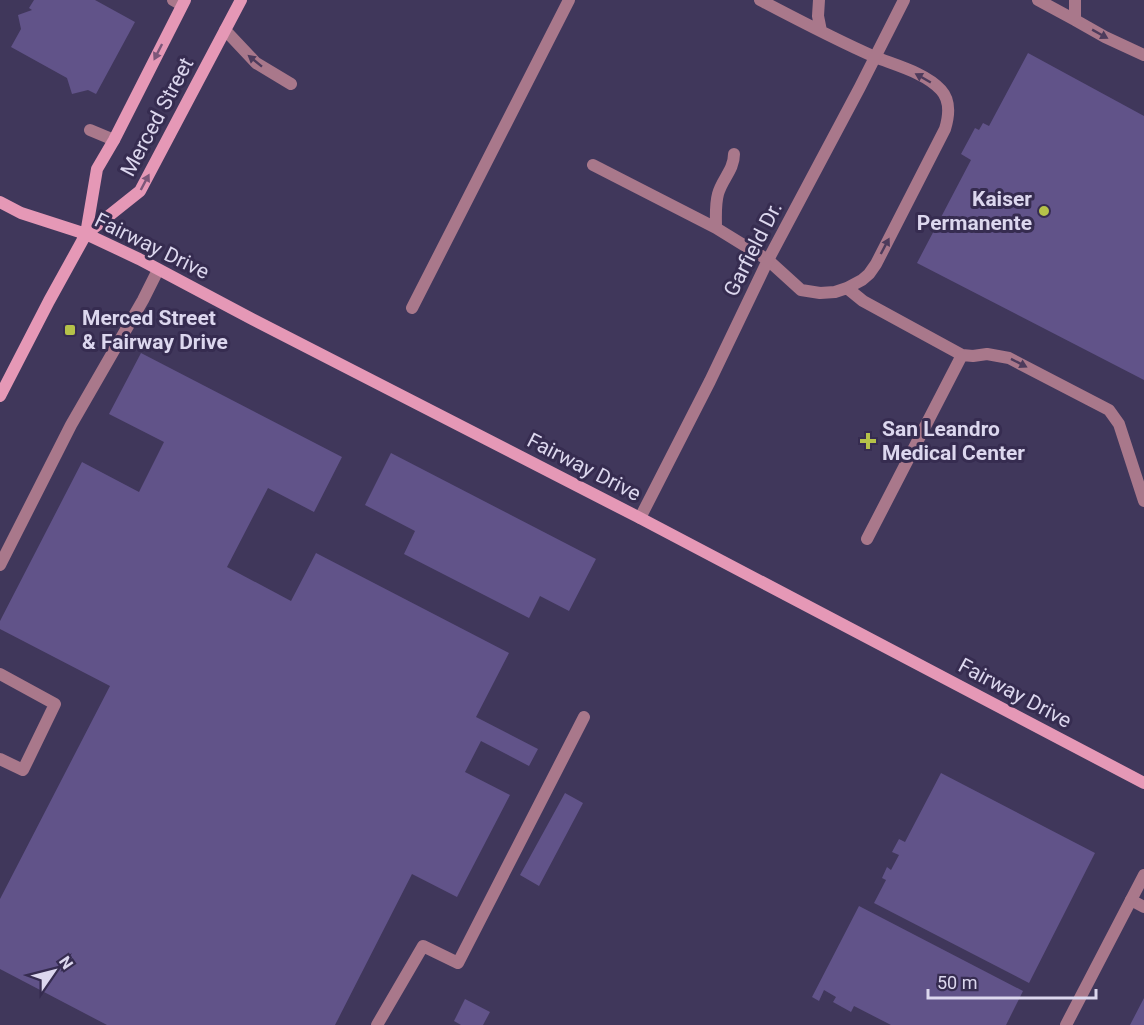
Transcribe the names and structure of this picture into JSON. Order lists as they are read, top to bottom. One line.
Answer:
{"streets":{"street":["Merced Street","Fairway Drive","Garfield Dr."]},"crossings":[["Merced Street","Fairway Drive"],["Fairway Drive","Garfield Dr."]],"places":{"other":["Kaiser Permanente"],"transit":["Merced Street & Fairway Drive"],"health":["San Leandro Medical Center"]},"scale_bar":"50 m","north":"top right"}
